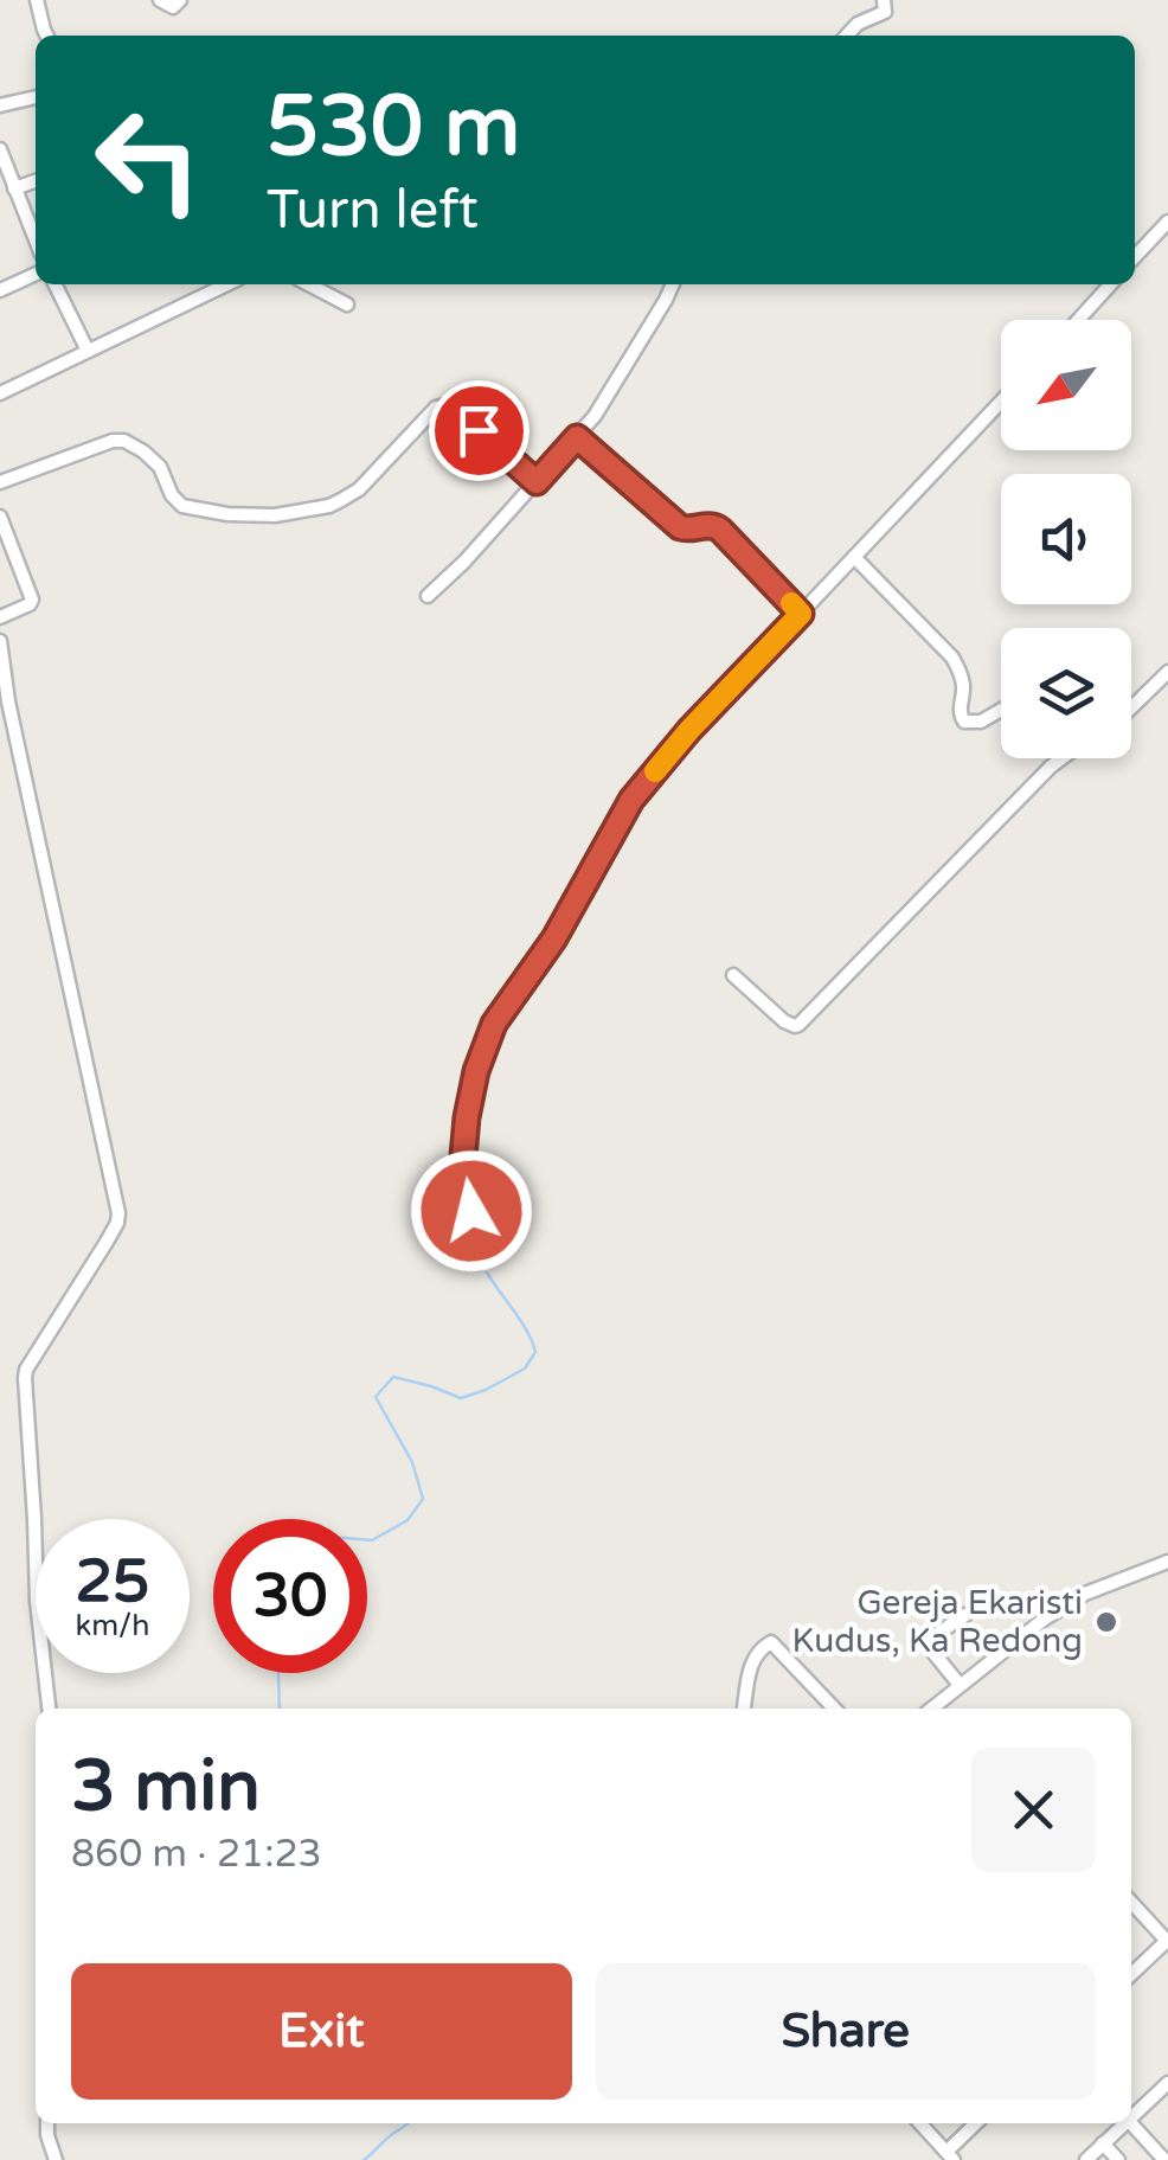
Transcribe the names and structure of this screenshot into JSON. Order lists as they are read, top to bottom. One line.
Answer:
{"places":["Gereja Ekaristi Kudus, Ka Redong"],"north":"bottom left","page":{"turn":["530 m","Turn left"],"speed":"25 km/h","limit":"30","heading":["3 min","860 m · 21:23"],"buttons":["Exit","Share"]}}
